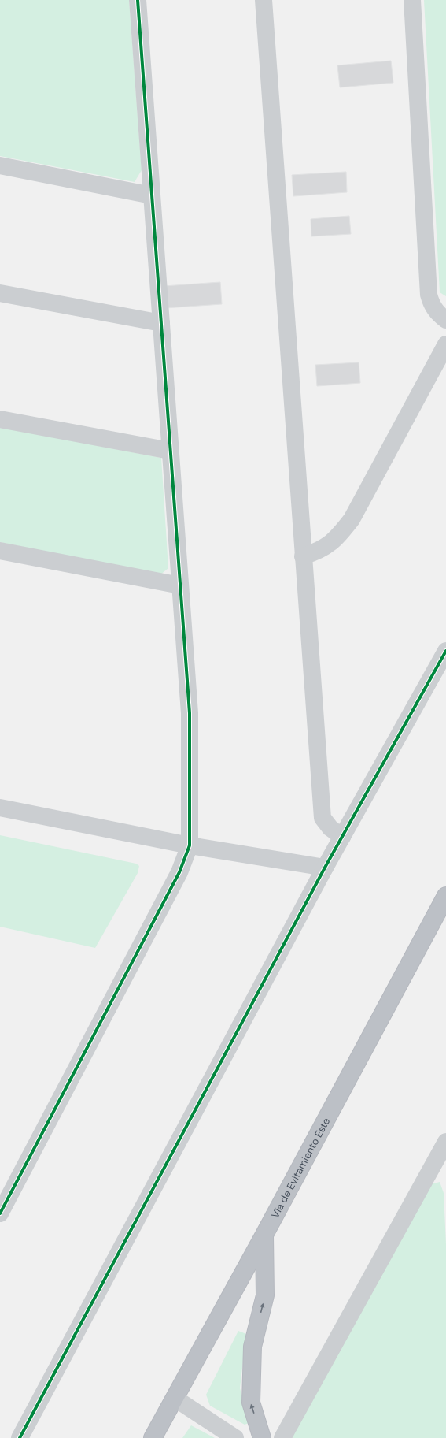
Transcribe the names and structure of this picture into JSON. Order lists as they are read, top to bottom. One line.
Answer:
{"streets":{"highway":["Vía de Evitamiento Este"]}}
